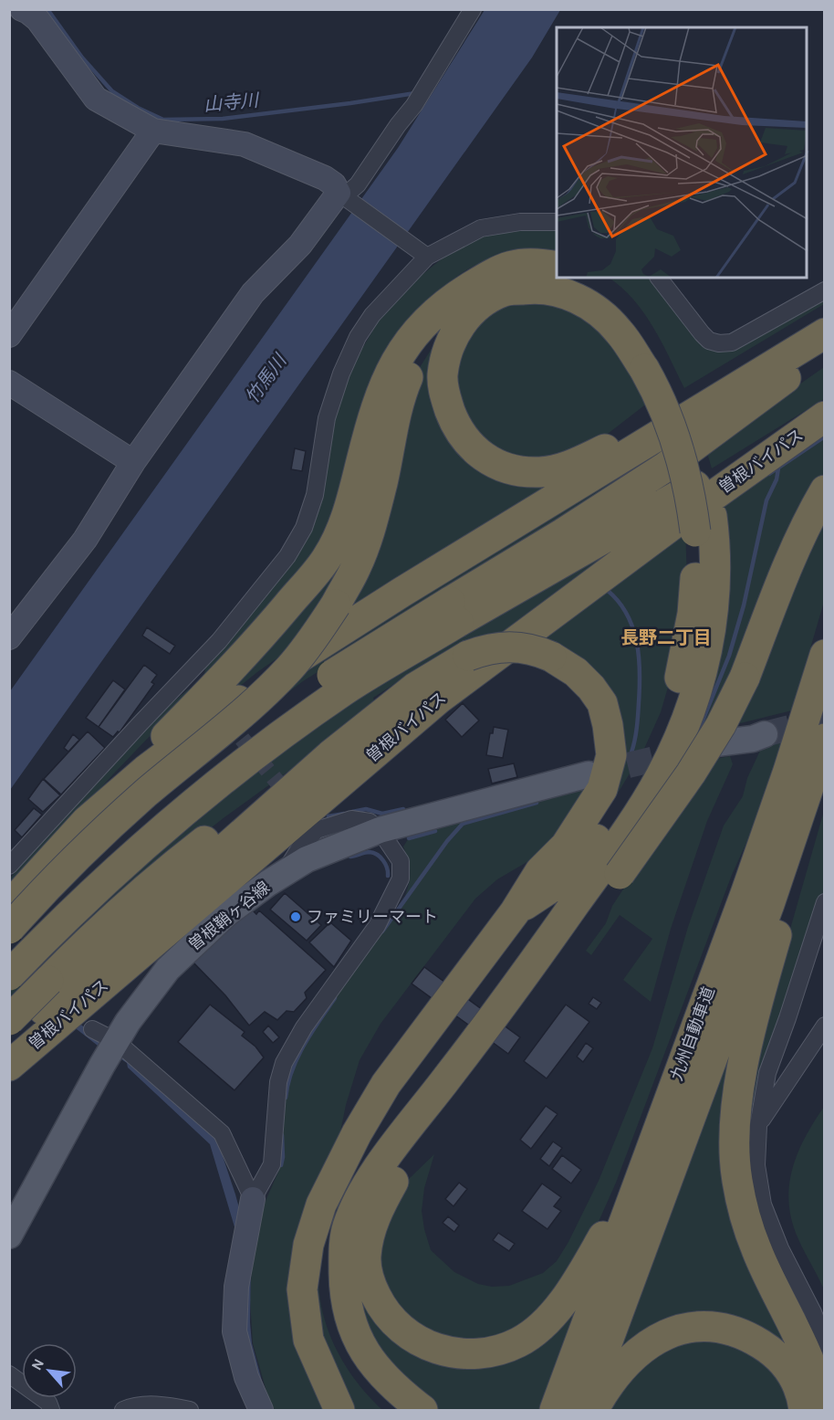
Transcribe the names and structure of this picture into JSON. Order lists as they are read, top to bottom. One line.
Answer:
{"streets":{"highway":["曽根バイパス","九州自動車道"],"main road":["曽根鞘ヶ谷線"]},"districts":["長野二丁目"],"water":["山寺川","竹馬川"],"places":["ファミリーマート"],"north":"top left"}
